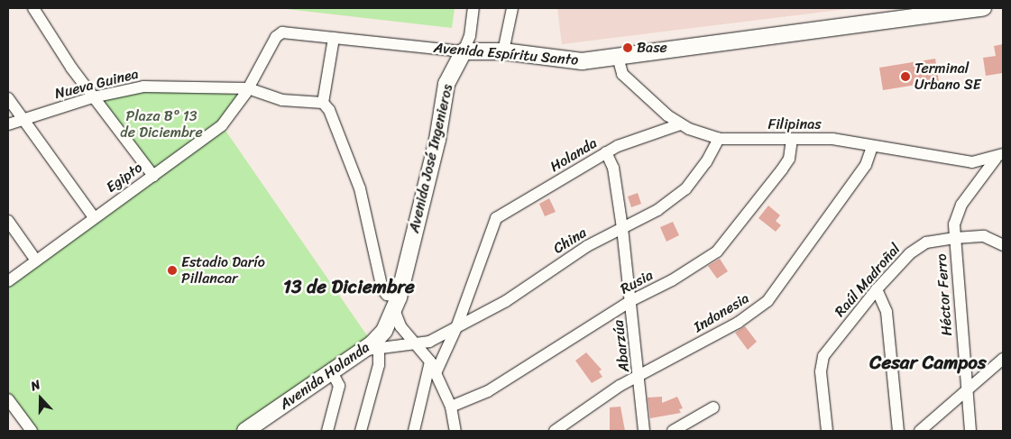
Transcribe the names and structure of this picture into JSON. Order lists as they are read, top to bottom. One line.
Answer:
{"streets":{"street":["Avenida Espíritu Santo","Nueva Guinea","Filipinas","Holanda","Avenida José Ingenieros","Egipto","China","Raúl Madroñal","Rusia","Héctor Ferro","Indonesia","Abarzúa","Avenida Holanda"]},"crossings":[["Avenida Espíritu Santo","Nueva Guinea"],["Avenida Espíritu Santo","Filipinas"],["Avenida Espíritu Santo","Avenida José Ingenieros"],["Avenida Espíritu Santo","Egipto"],["Nueva Guinea","Egipto"],["Filipinas","Holanda"],["Filipinas","China"],["Filipinas","Rusia"],["Filipinas","Héctor Ferro"],["Filipinas","Indonesia"],["Holanda","China"],["Holanda","Abarzúa"],["Avenida José Ingenieros","Avenida Holanda"],["China","Abarzúa"],["China","Avenida Holanda"],["Raúl Madroñal","Héctor Ferro"],["Rusia","Abarzúa"],["Indonesia","Abarzúa"]],"districts":["13 de Diciembre","Cesar Campos"],"parks":["Plaza B° 13 de Diciembre"],"places":["Base","Terminal Urbano SE","Estadio Darío Pillancar"],"north":"top"}
